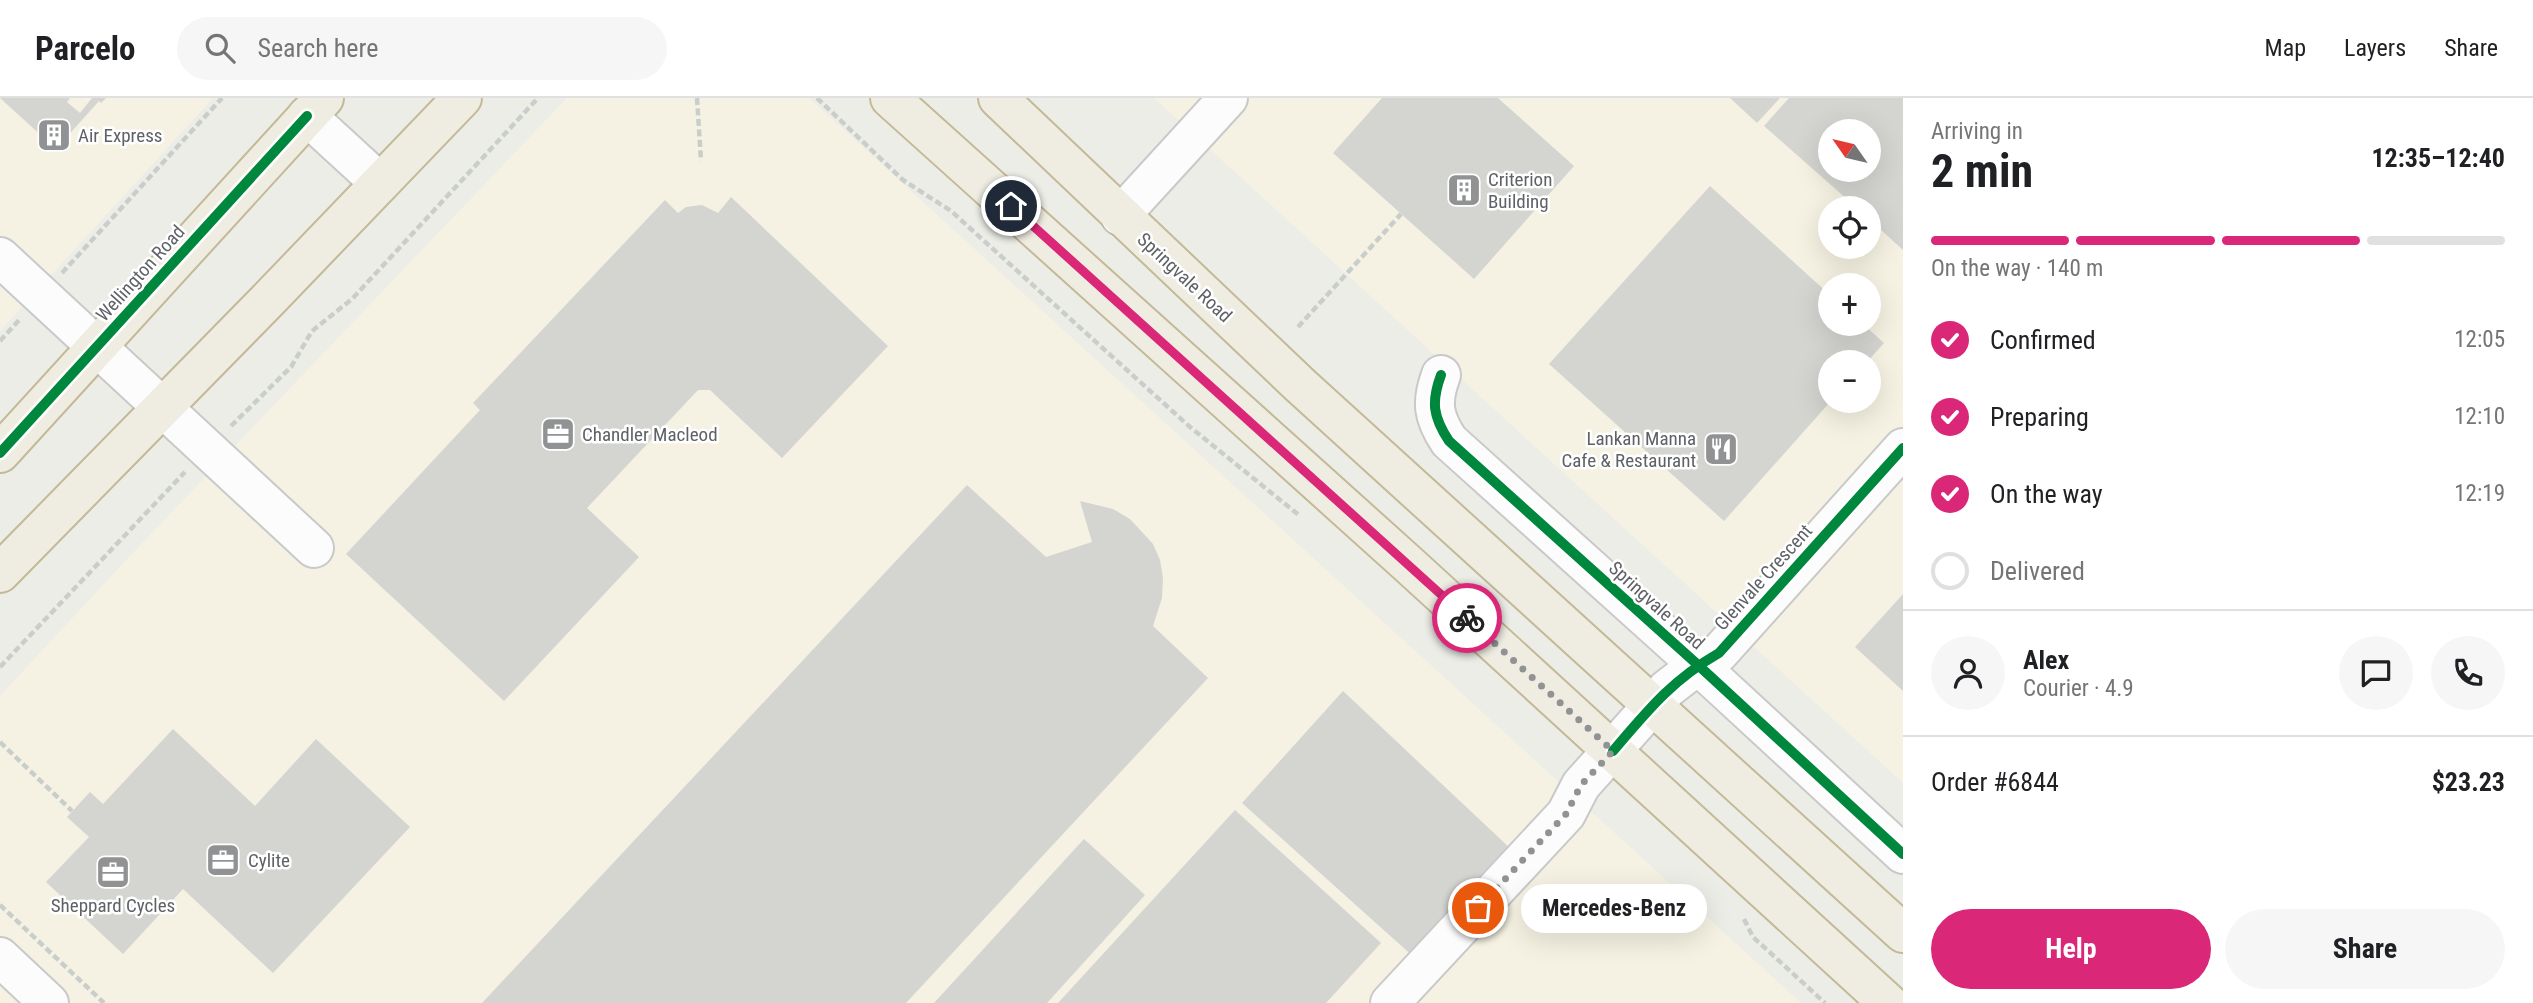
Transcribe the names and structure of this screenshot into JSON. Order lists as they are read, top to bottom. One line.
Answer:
{"streets":{"highway":["Wellington Road","Springvale Road"],"street":["Glenvale Crescent"]},"crossings":[["Springvale Road","Glenvale Crescent"]],"places":{"building":["Air Express","Criterion Building"],"office":["Chandler Macleod","Cylite","Sheppard Cycles"],"restaurant":["Lankan Manna Cafe & Restaurant"],"other":["Mercedes-Benz"]},"north":"top left","page":{"header":"Parcelo","search":"Search here","nav":["Map","Layers","Share"],"heading":["2 min","Arriving in","12:35–12:40"],"panel":["Alex","Courier · 4.9","Order #6844","$23.23"],"map_buttons":["+","−"],"bar":"On the way · 140 m","list":[["Confirmed","12:05"],["Preparing","12:10"],["On the way","12:19"],"Delivered"],"bubble":"Mercedes-Benz","buttons":["Help","Share"]}}
